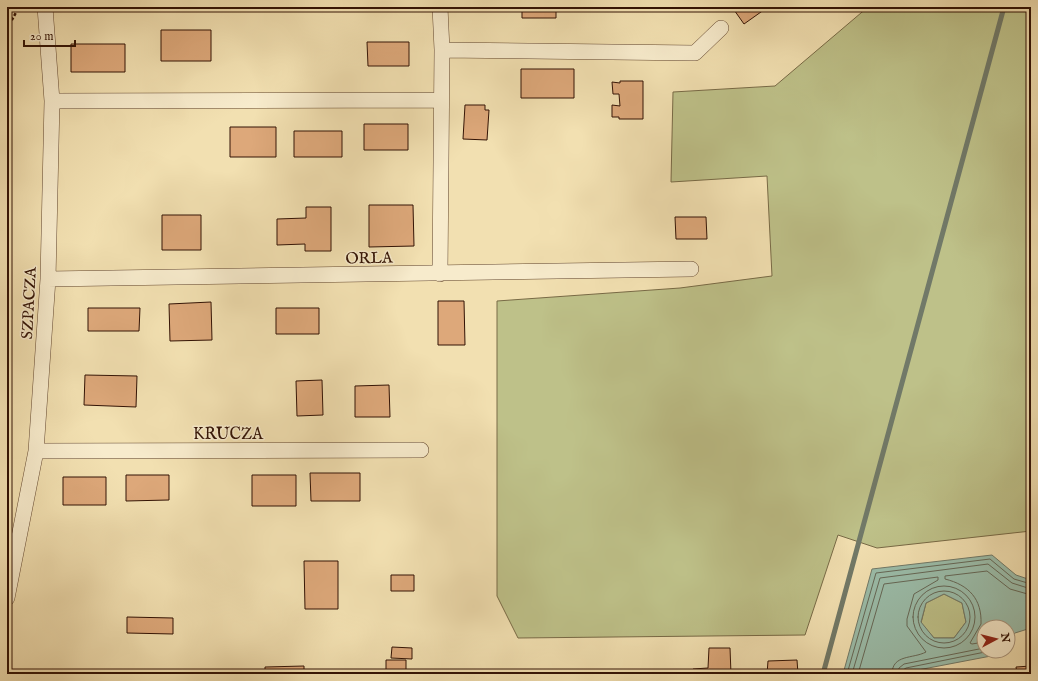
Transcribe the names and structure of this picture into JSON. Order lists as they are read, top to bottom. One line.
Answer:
{"streets":{"street":["ORLA","SZPACZA","KRUCZA"]},"crossings":[["ORLA","SZPACZA"],["SZPACZA","KRUCZA"]],"scale_bar":"20 m","north":"right"}
